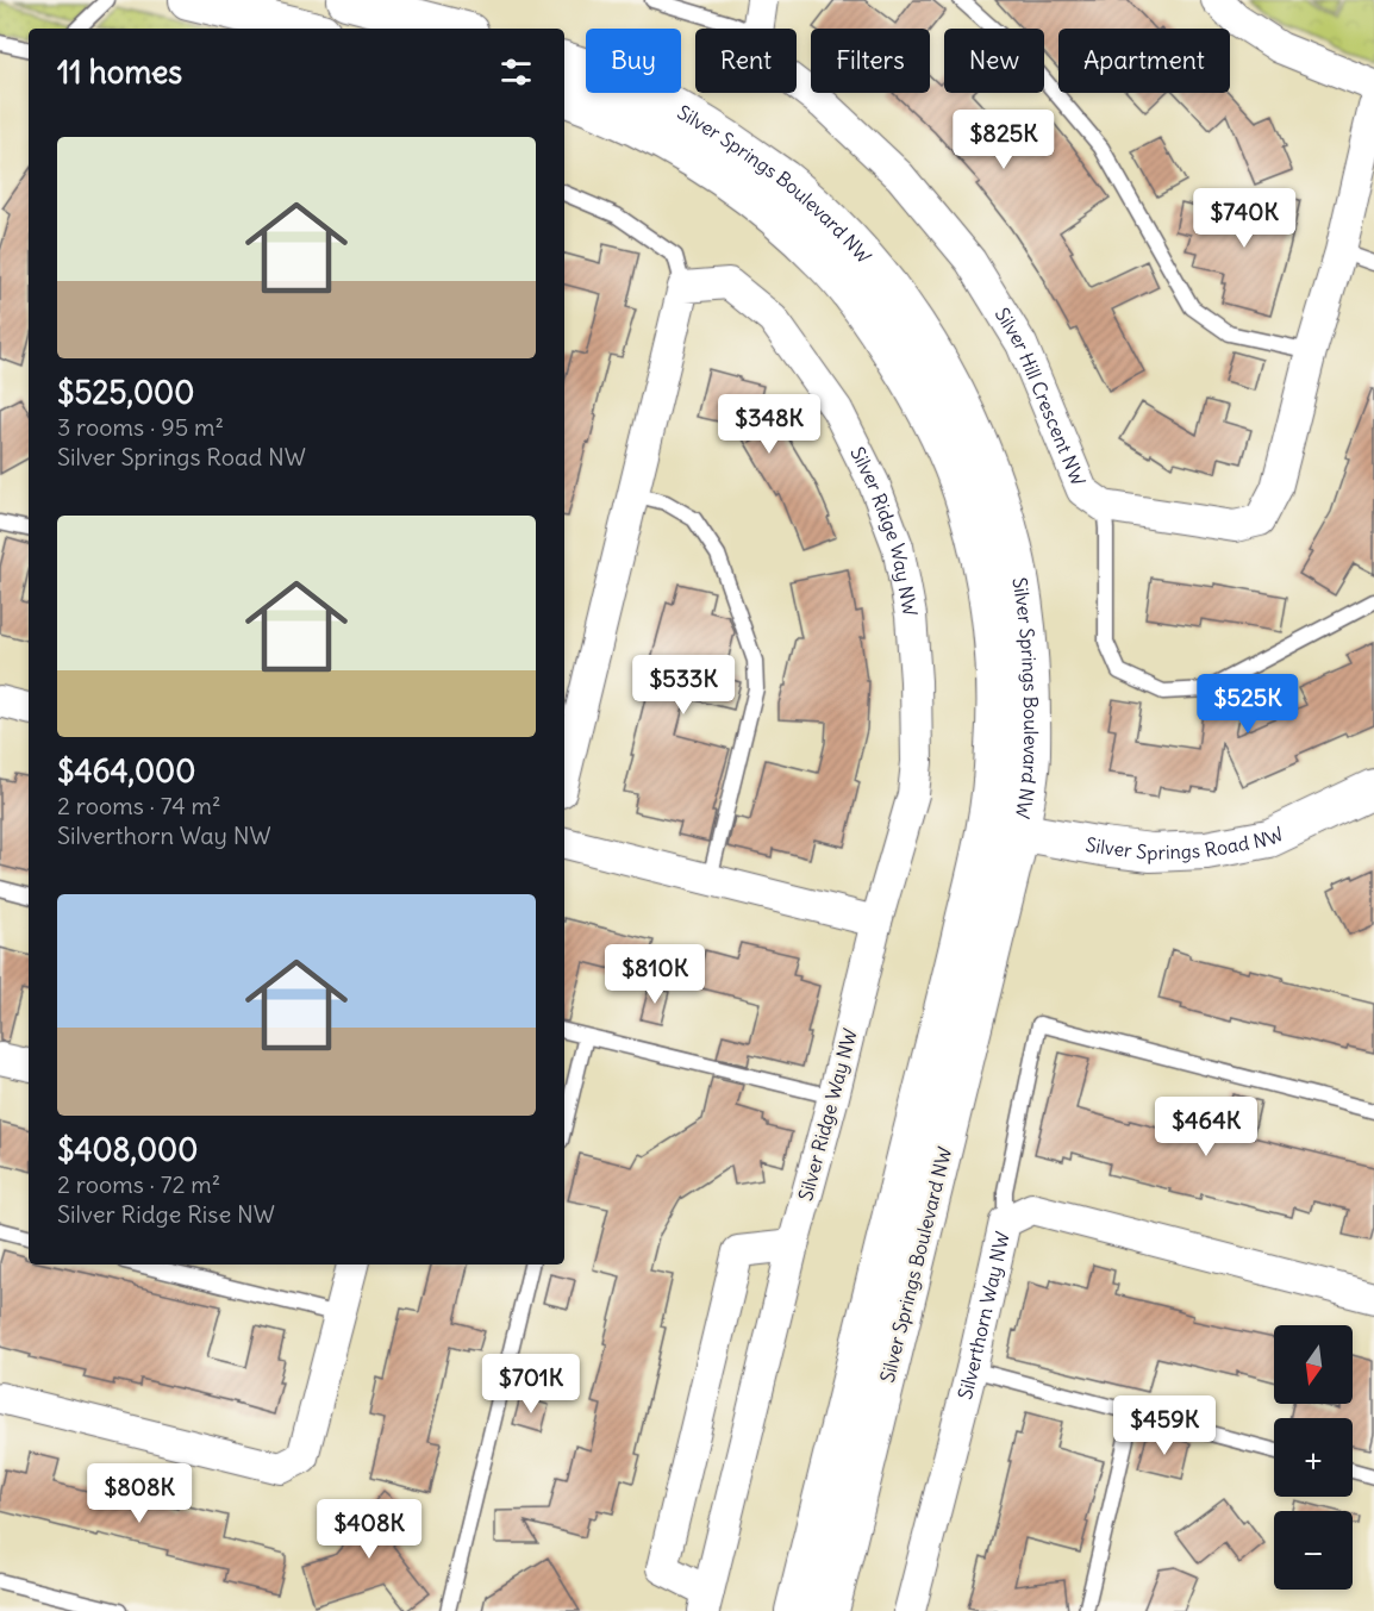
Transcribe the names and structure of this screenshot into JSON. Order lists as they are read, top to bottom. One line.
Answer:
{"streets":{"street":["Silver Springs Boulevard NW","Silver Hill Crescent NW","Silver Ridge Way NW","Silver Springs Road NW","Silverthorn Way NW"]},"crossings":[["Silver Springs Boulevard NW","Silver Springs Road NW"]],"north":"bottom","page":{"chip":["Buy","Rent","Filters","New","Apartment"],"heading":"11 homes","price":["$825K","$740K","$348K","$533K","$525K","$810K","$464K","$701K","$459K","$808K","$408K"],"list":[{"name":"$525,000","note":"3 rooms · 95 m² · Silver Springs Road NW"},{"name":"$464,000","note":"2 rooms · 74 m² · Silverthorn Way NW"},{"name":"$408,000","note":"2 rooms · 72 m² · Silver Ridge Rise NW"}],"map_buttons":["+","−"]}}
